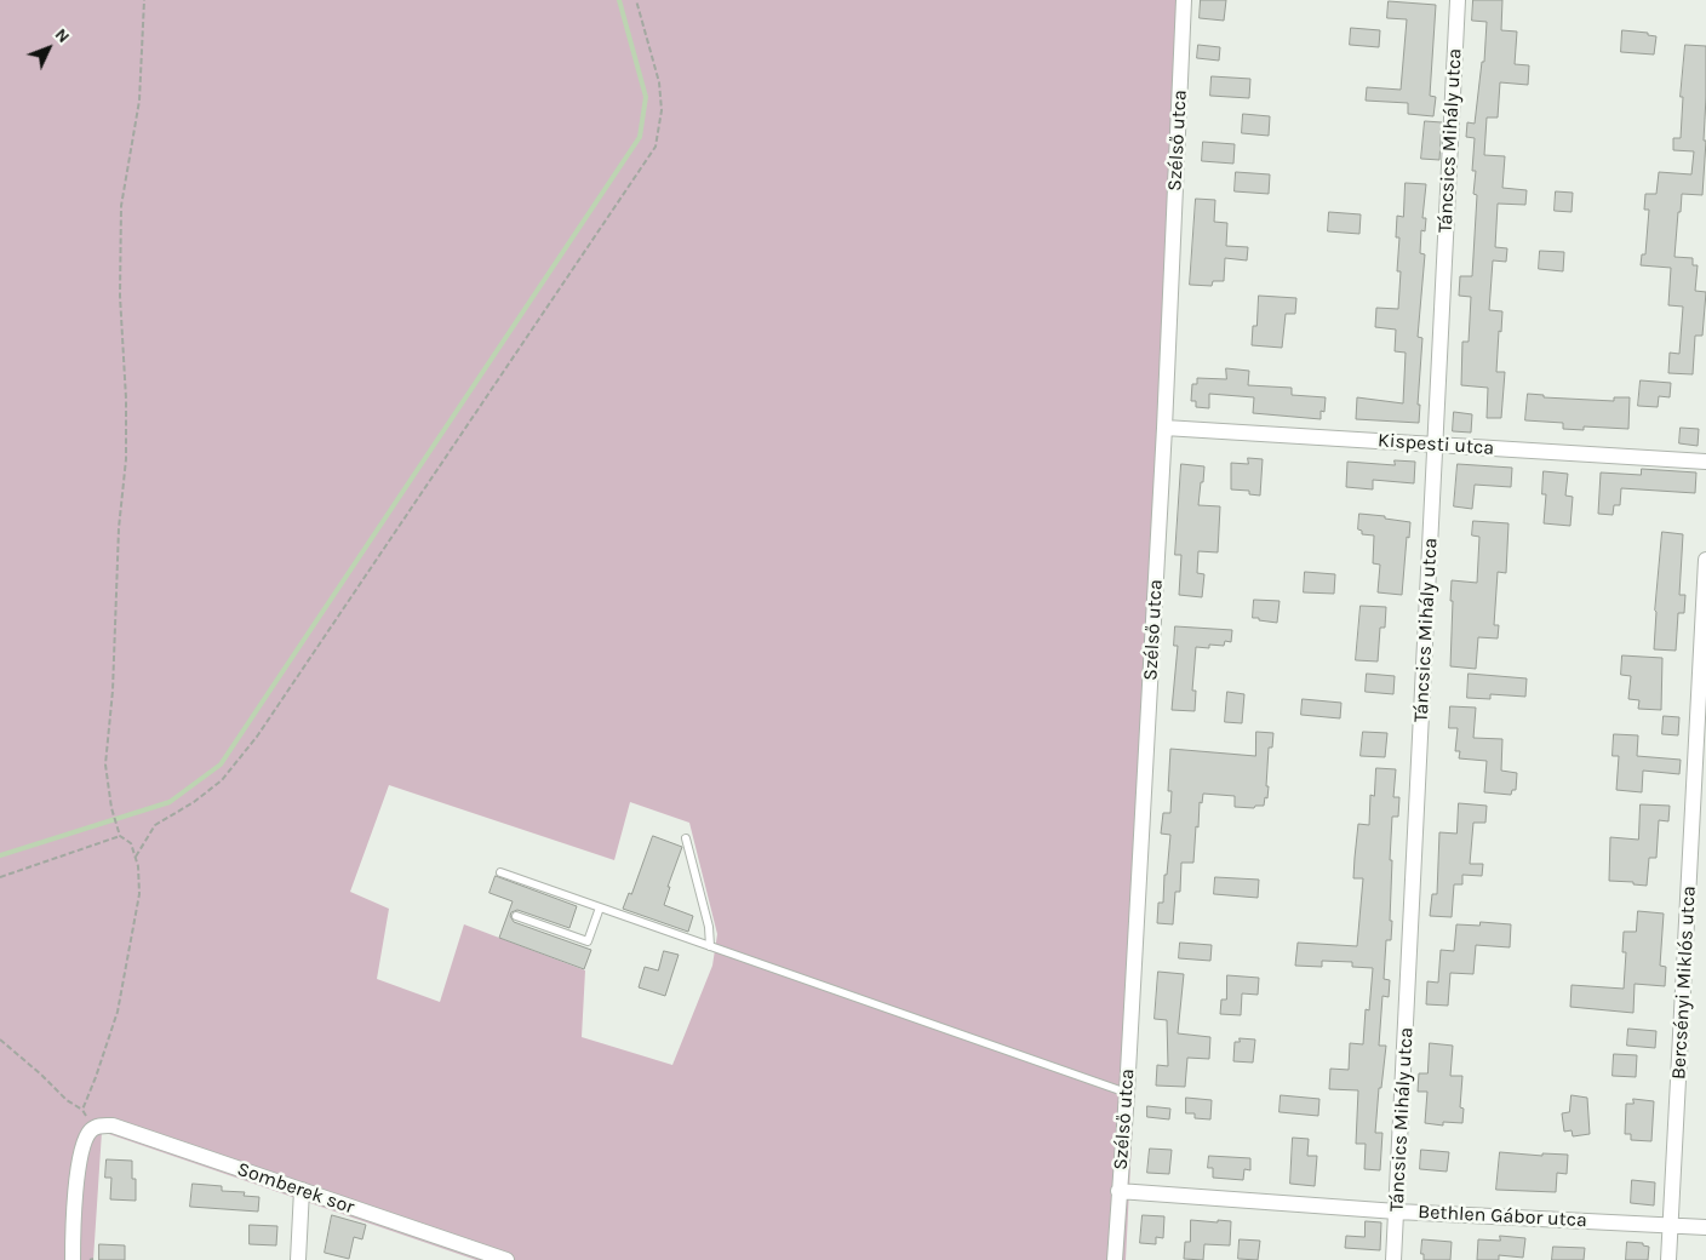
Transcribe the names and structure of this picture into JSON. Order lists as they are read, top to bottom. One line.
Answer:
{"streets":{"street":["Szélső utca","Táncsics Mihály utca","Kispesti utca","Bercsényi Miklós utca","Somberek sor","Bethlen Gábor utca"]},"crossings":[["Szélső utca","Kispesti utca"],["Szélső utca","Bethlen Gábor utca"],["Táncsics Mihály utca","Kispesti utca"],["Táncsics Mihály utca","Bethlen Gábor utca"],["Bercsényi Miklós utca","Bethlen Gábor utca"]],"north":"top right"}
